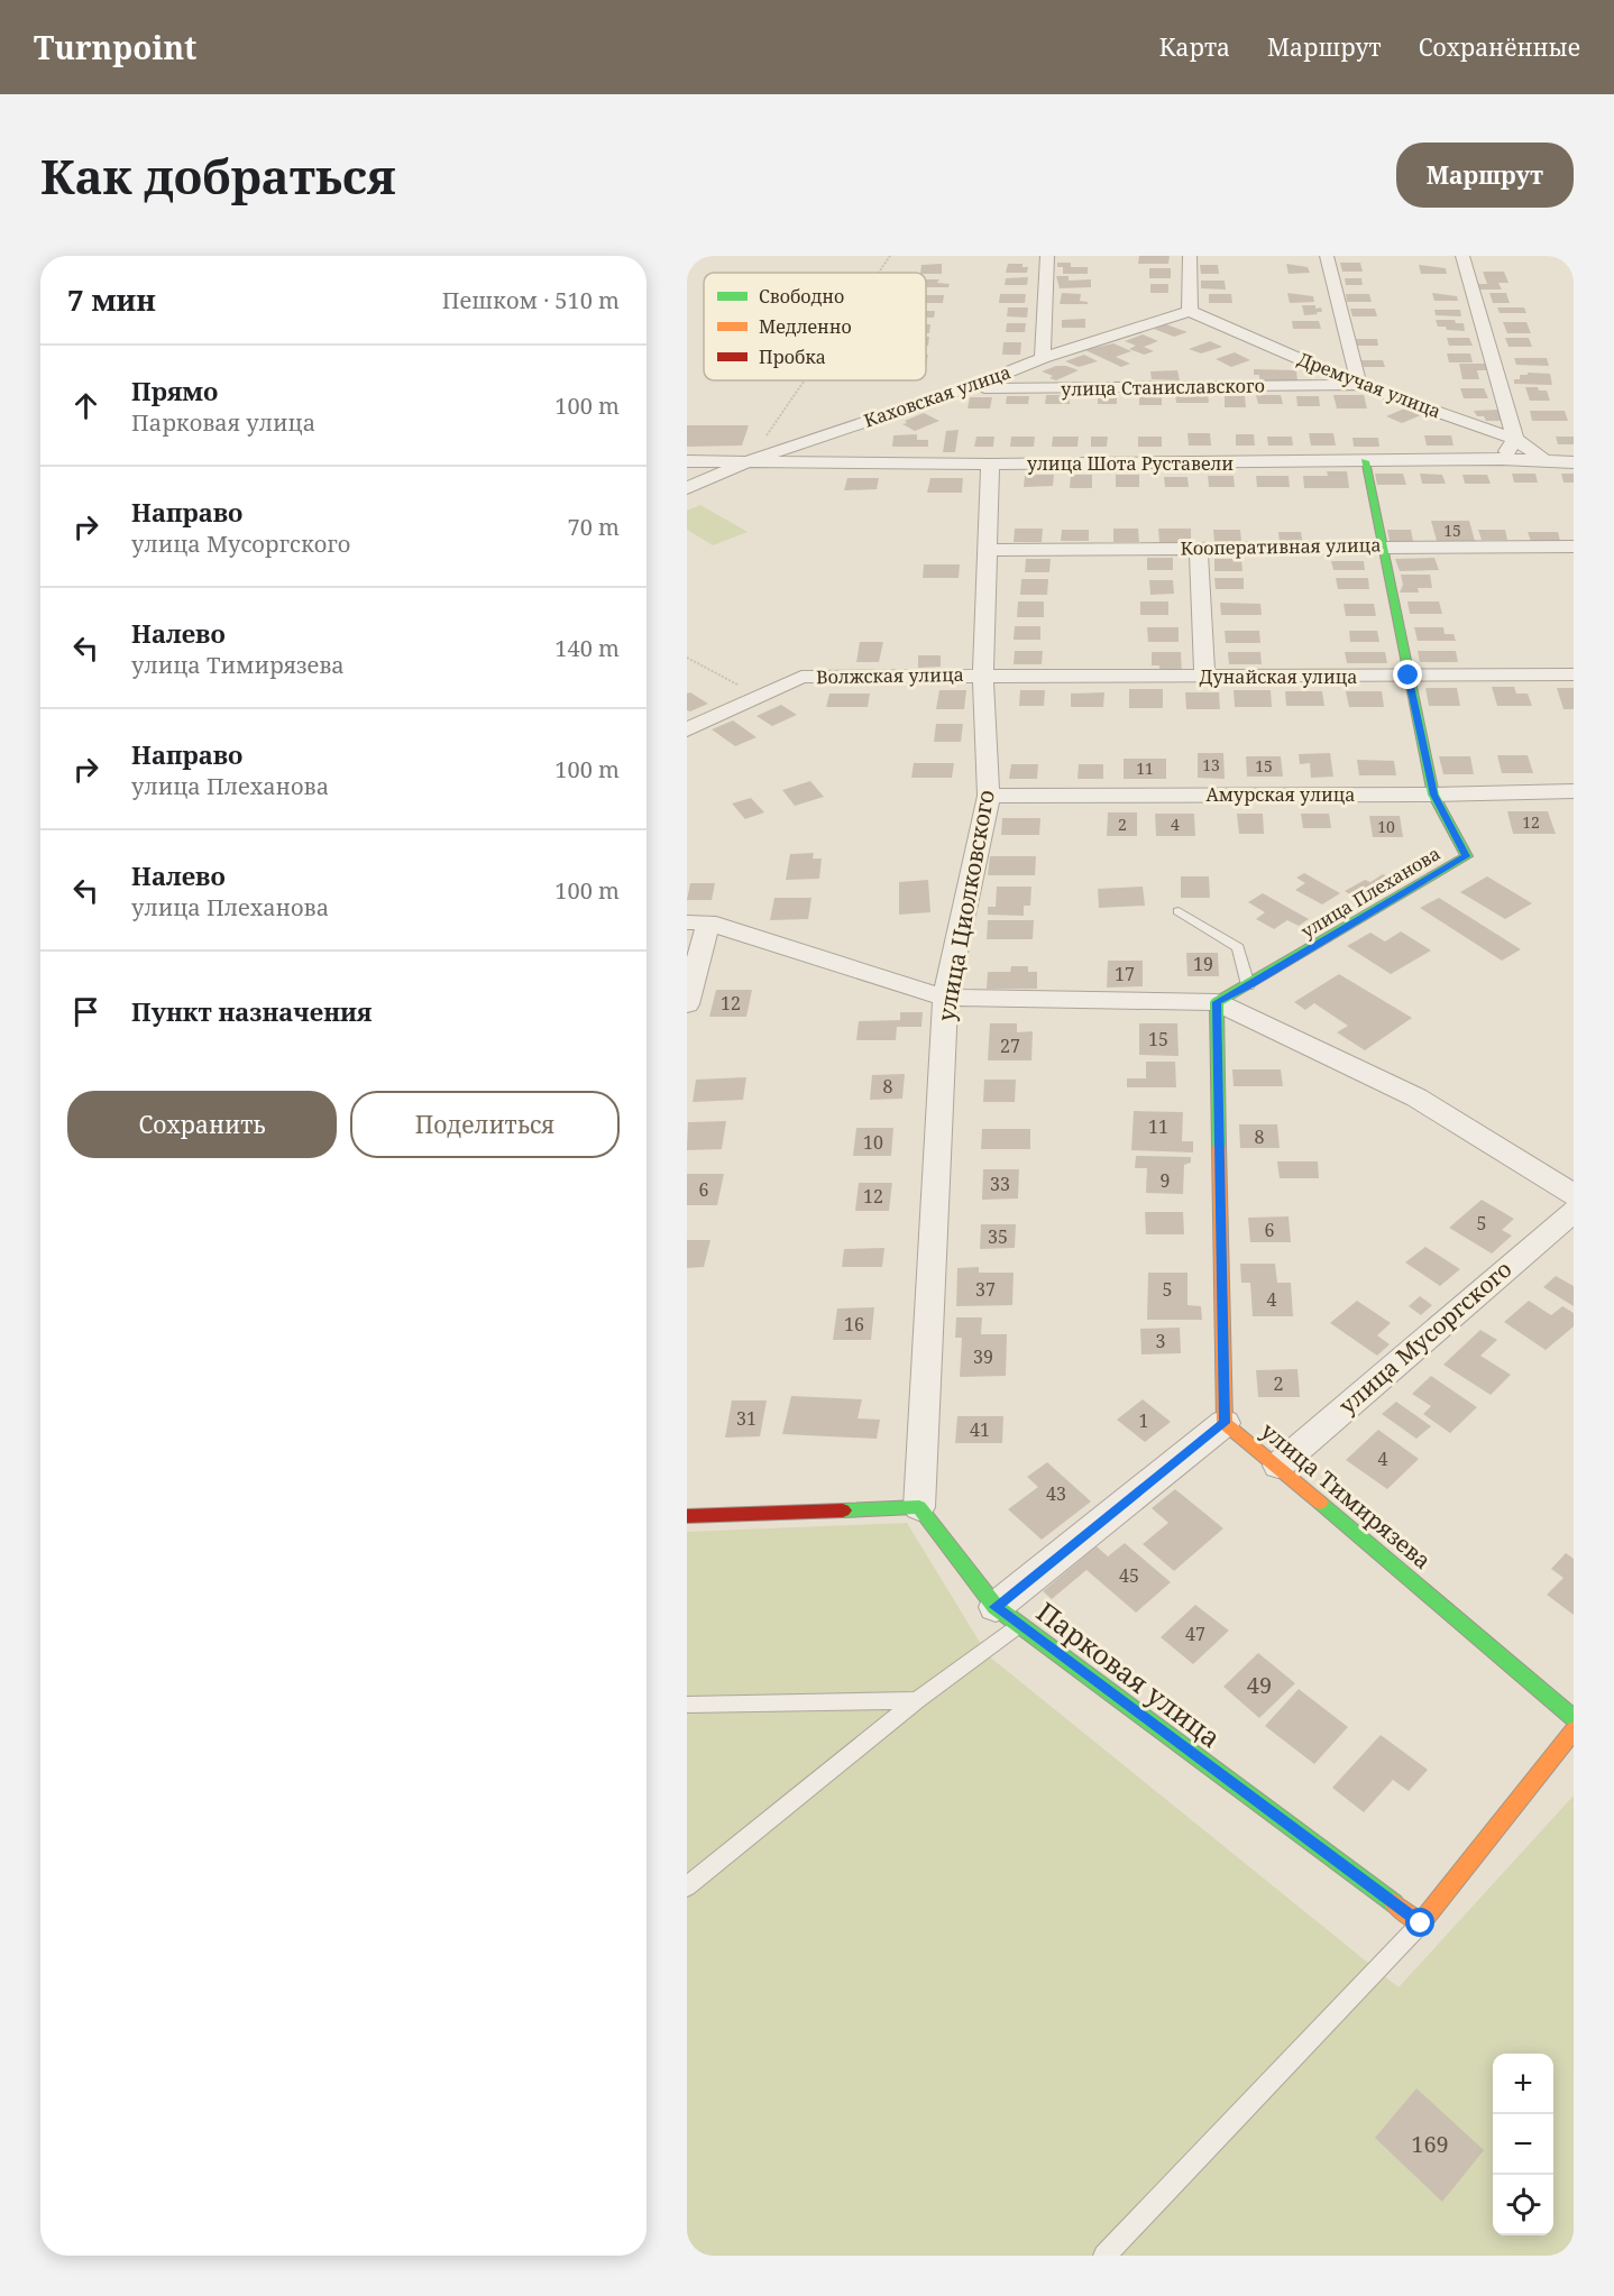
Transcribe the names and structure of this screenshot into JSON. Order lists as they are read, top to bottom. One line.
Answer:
{"streets":{"street":["Дремучая улица","улица Станиславского","Каховская улица","улица Шота Руставели","Кооперативная улица","Волжская улица","Дунайская улица","Амурская улица","улица Плеханова","улица Циолковского","улица Мусоргского","улица Тимирязева","Парковая улица"]},"crossings":[["Дремучая улица","улица Станиславского"],["Дремучая улица","Каховская улица"],["Дремучая улица","улица Шота Руставели"],["улица Станиславского","Каховская улица"],["Каховская улица","улица Шота Руставели"],["улица Шота Руставели","улица Плеханова"],["улица Шота Руставели","улица Циолковского"],["Кооперативная улица","улица Плеханова"],["Кооперативная улица","улица Циолковского"],["Волжская улица","Дунайская улица"],["Волжская улица","улица Циолковского"],["Дунайская улица","улица Плеханова"],["Дунайская улица","улица Циолковского"],["Амурская улица","улица Плеханова"],["Амурская улица","улица Циолковского"],["улица Циолковского","Парковая улица"],["улица Мусоргского","улица Тимирязева"]],"house_numbers":["15","13","15","11","12","2","4","10","19","17","12","15","27","8","11","8","10","9","33","6","12","5","6","35","37","5","4","16","3","39","2","31","1","41","4","43","45","47","49","169"],"legend":["Свободно","Медленно","Пробка"],"page":{"header":"Turnpoint","nav":["Карта","Маршрут","Сохранённые"],"buttons":["Маршрут",["Сохранить","Поделиться"]],"title":"Как добраться","heading":["7 мин","Пешком · 510 m"],"list":[["Прямо","Парковая улица","100 m"],["Направо","улица Мусоргского","70 m"],["Налево","улица Тимирязева","140 m"],["Направо","улица Плеханова","100 m"],["Налево","улица Плеханова","100 m"],"Пункт назначения"],"map_buttons":["+","−"]}}
